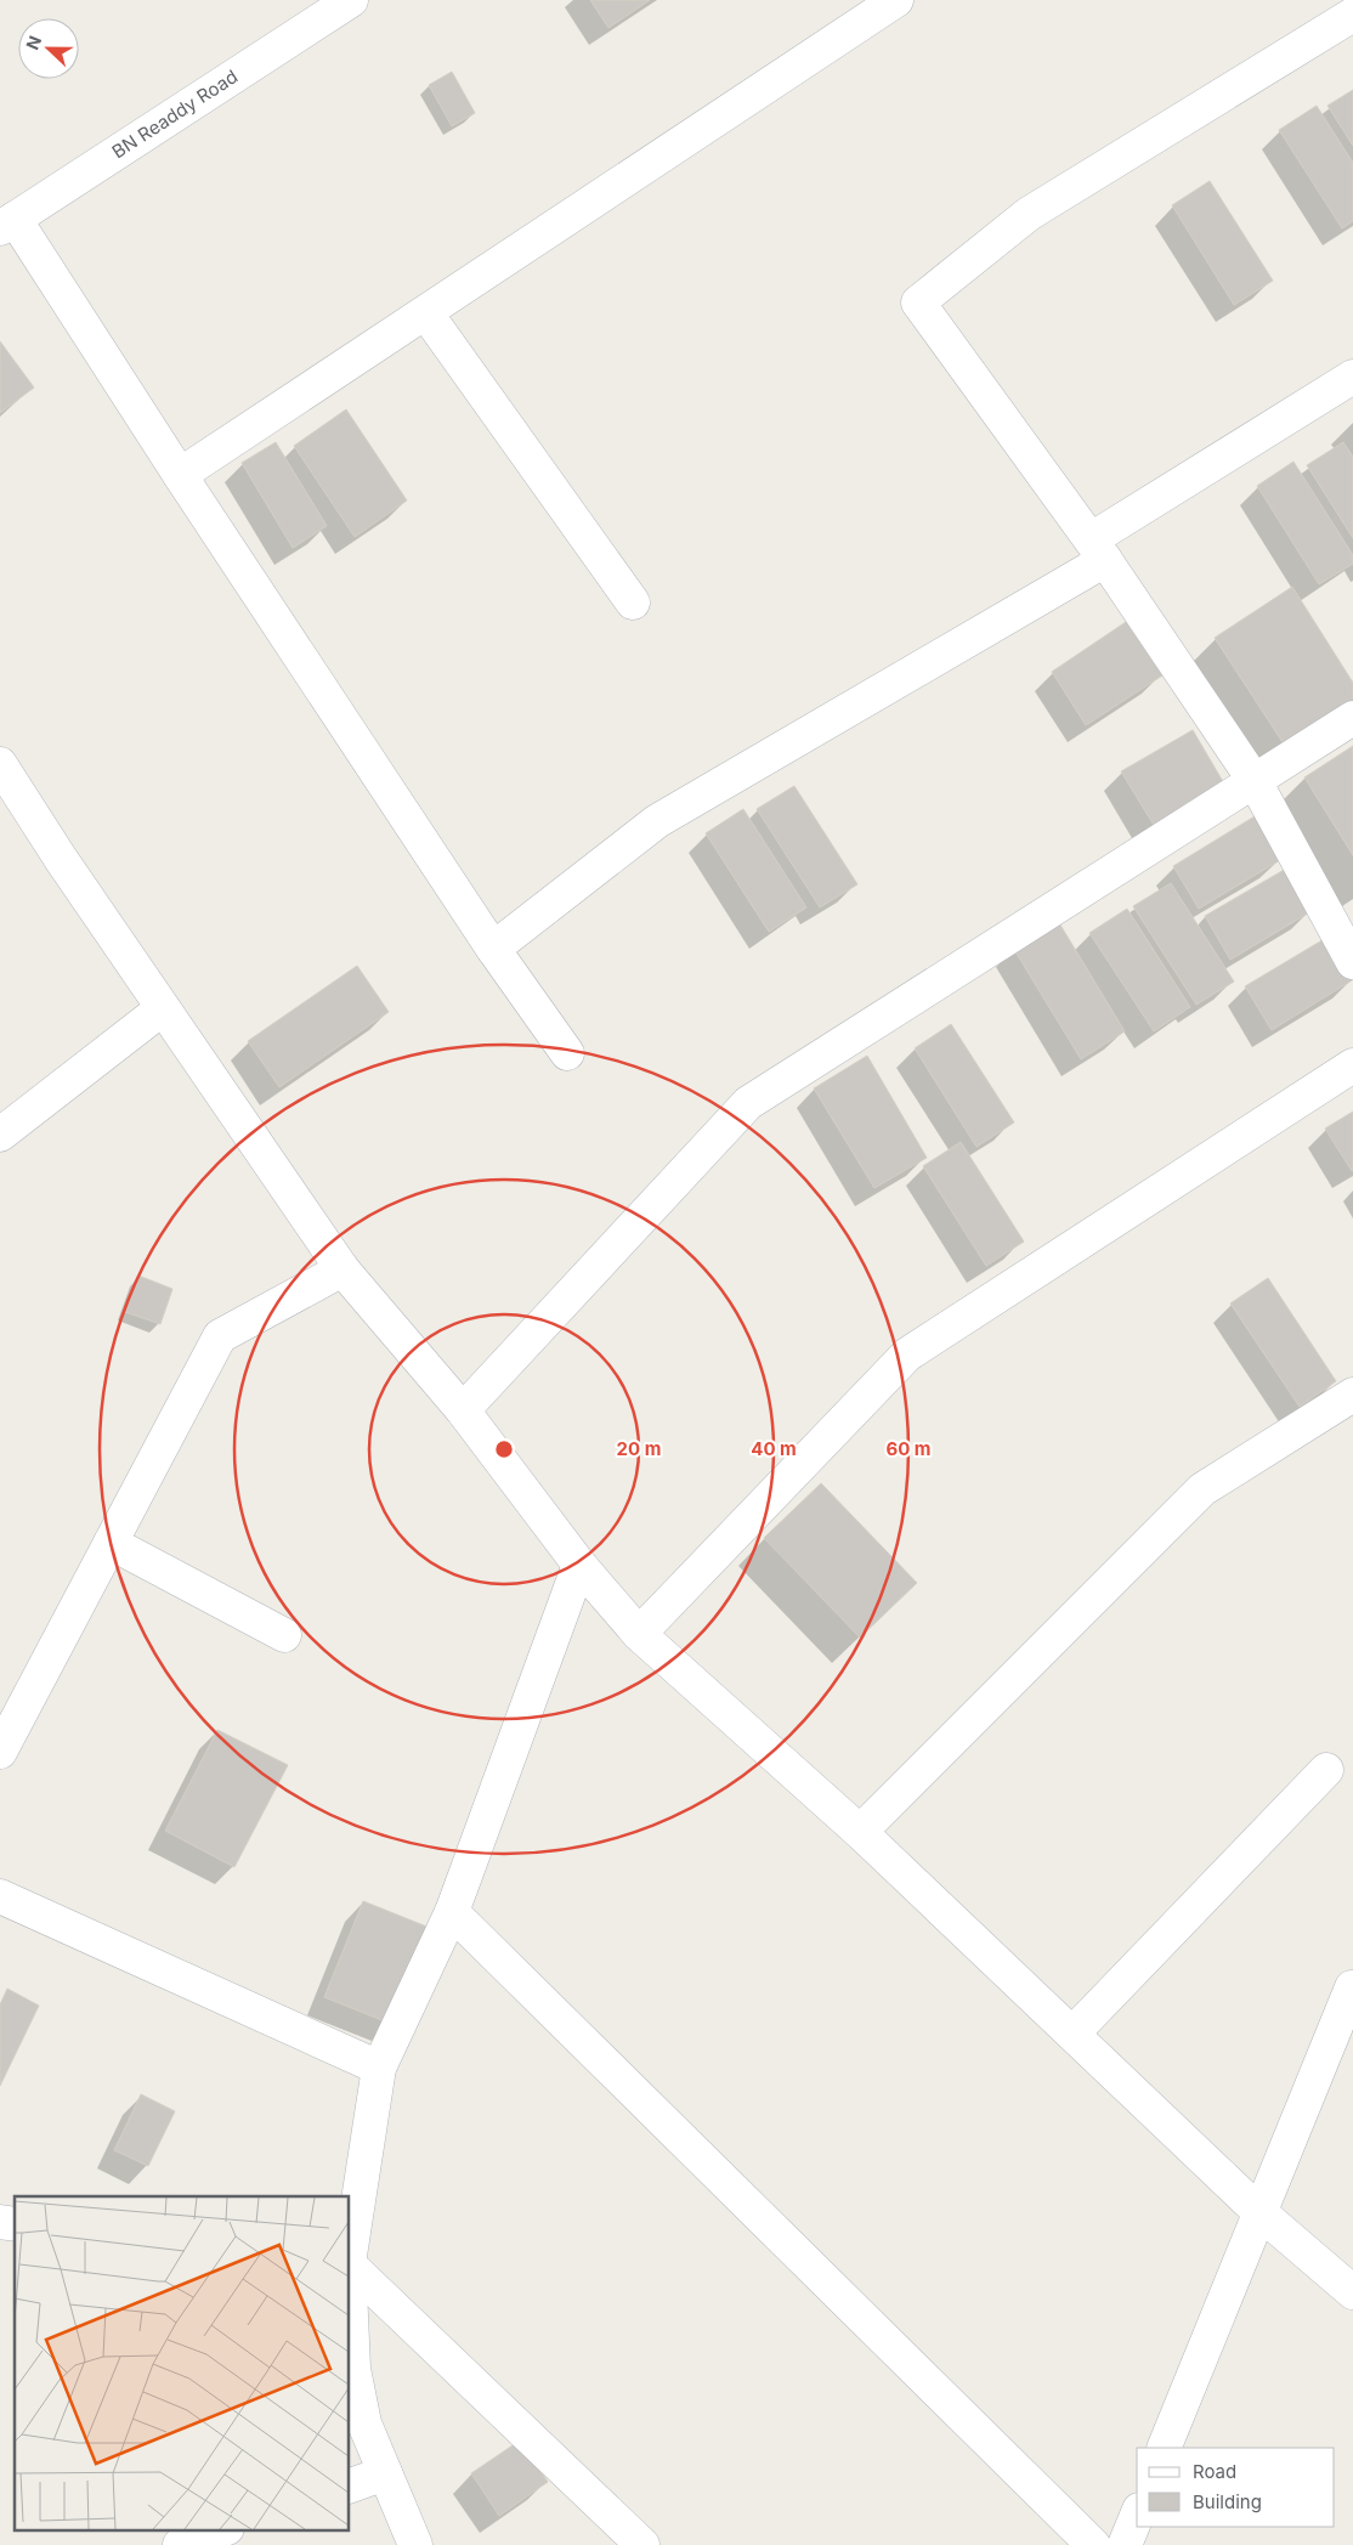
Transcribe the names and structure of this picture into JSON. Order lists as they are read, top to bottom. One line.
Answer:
{"streets":{"street":["BN Readdy Road"]},"legend":["Road","Building"],"north":"left","rings":["20 m","40 m","60 m"]}
